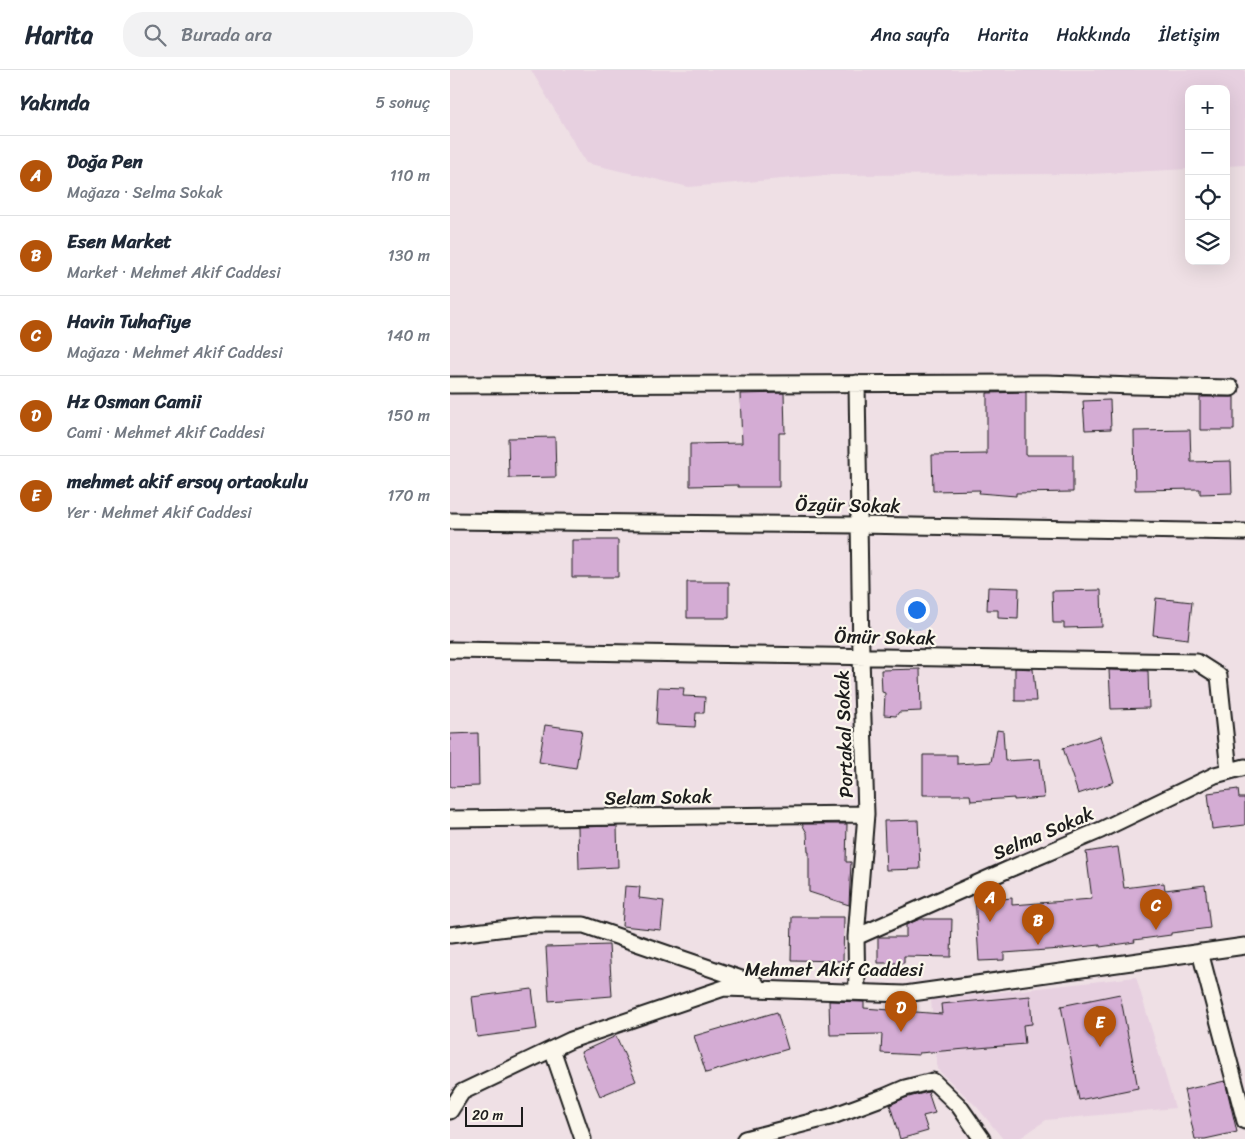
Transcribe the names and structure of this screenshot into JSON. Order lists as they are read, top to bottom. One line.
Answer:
{"streets":{"street":["Özgür Sokak","Ömür Sokak","Portakal Sokak","Selam Sokak","Selma Sokak","Mehmet Akif Caddesi"]},"crossings":[["Özgür Sokak","Portakal Sokak"],["Ömür Sokak","Portakal Sokak"],["Ömür Sokak","Selma Sokak"],["Portakal Sokak","Selam Sokak"],["Portakal Sokak","Selma Sokak"],["Portakal Sokak","Mehmet Akif Caddesi"]],"scale_bar":"20 m","page":{"header":"Harita","search":"Burada ara","nav":["Ana sayfa","Harita","Hakkında","İletişim"],"heading":["Yakında","5 sonuç"],"map_buttons":["+","−"],"list":[{"mark":"A","name":"Doğa Pen","note":"Mağaza · Selma Sokak","value":"110 m"},{"mark":"B","name":"Esen Market","note":"Market · Mehmet Akif Caddesi","value":"130 m"},{"mark":"C","name":"Havin Tuhafiye","note":"Mağaza · Mehmet Akif Caddesi","value":"140 m"},{"mark":"D","name":"Hz Osman Camii","note":"Cami · Mehmet Akif Caddesi","value":"150 m"},{"mark":"E","name":"mehmet akif ersoy ortaokulu","note":"Yer · Mehmet Akif Caddesi","value":"170 m"}],"pins":["A","C","B","D","E"],"scale":"20 m"}}
